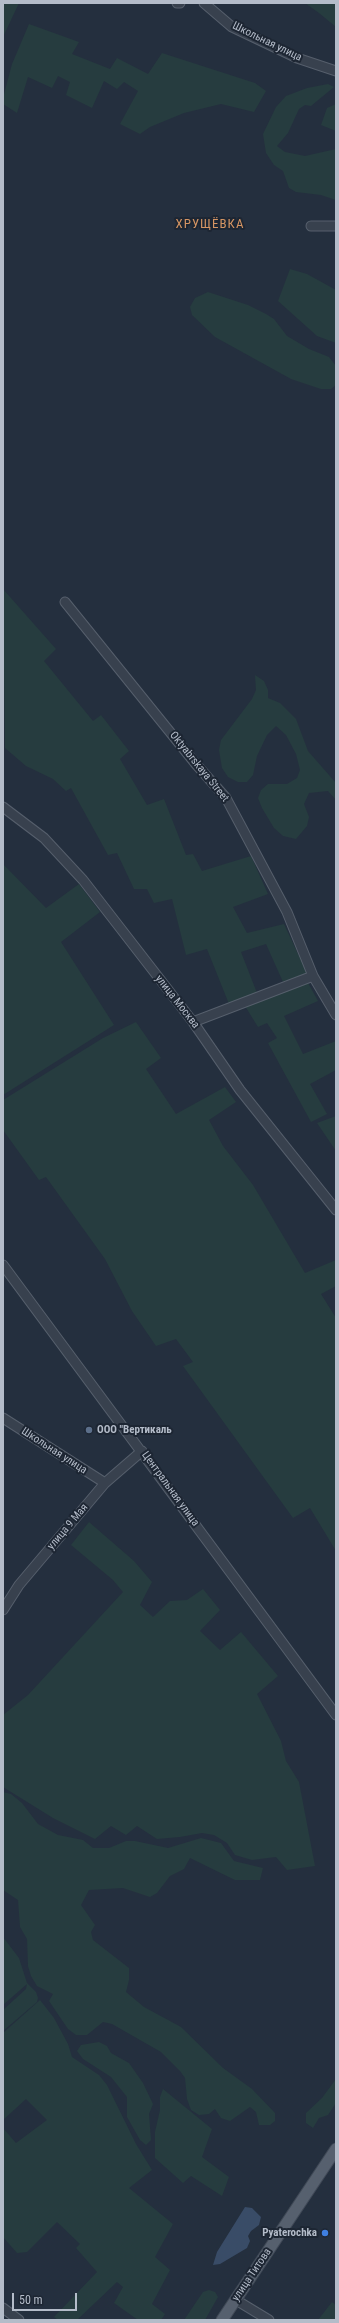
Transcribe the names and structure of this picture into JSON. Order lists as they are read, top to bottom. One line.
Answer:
{"streets":{"main road":["улица Титова"],"street":["Школьная улица","Oktyabrskaya Street","улица Москва","Центральная улица","улица 9 Мая"]},"crossings":[["Школьная улица","улица 9 Мая"],["Центральная улица","улица 9 Мая"]],"districts":["ХРУЩЁВКА"],"places":["ООО \"Вертикаль","Pyaterochka"],"scale_bar":"50 m"}
